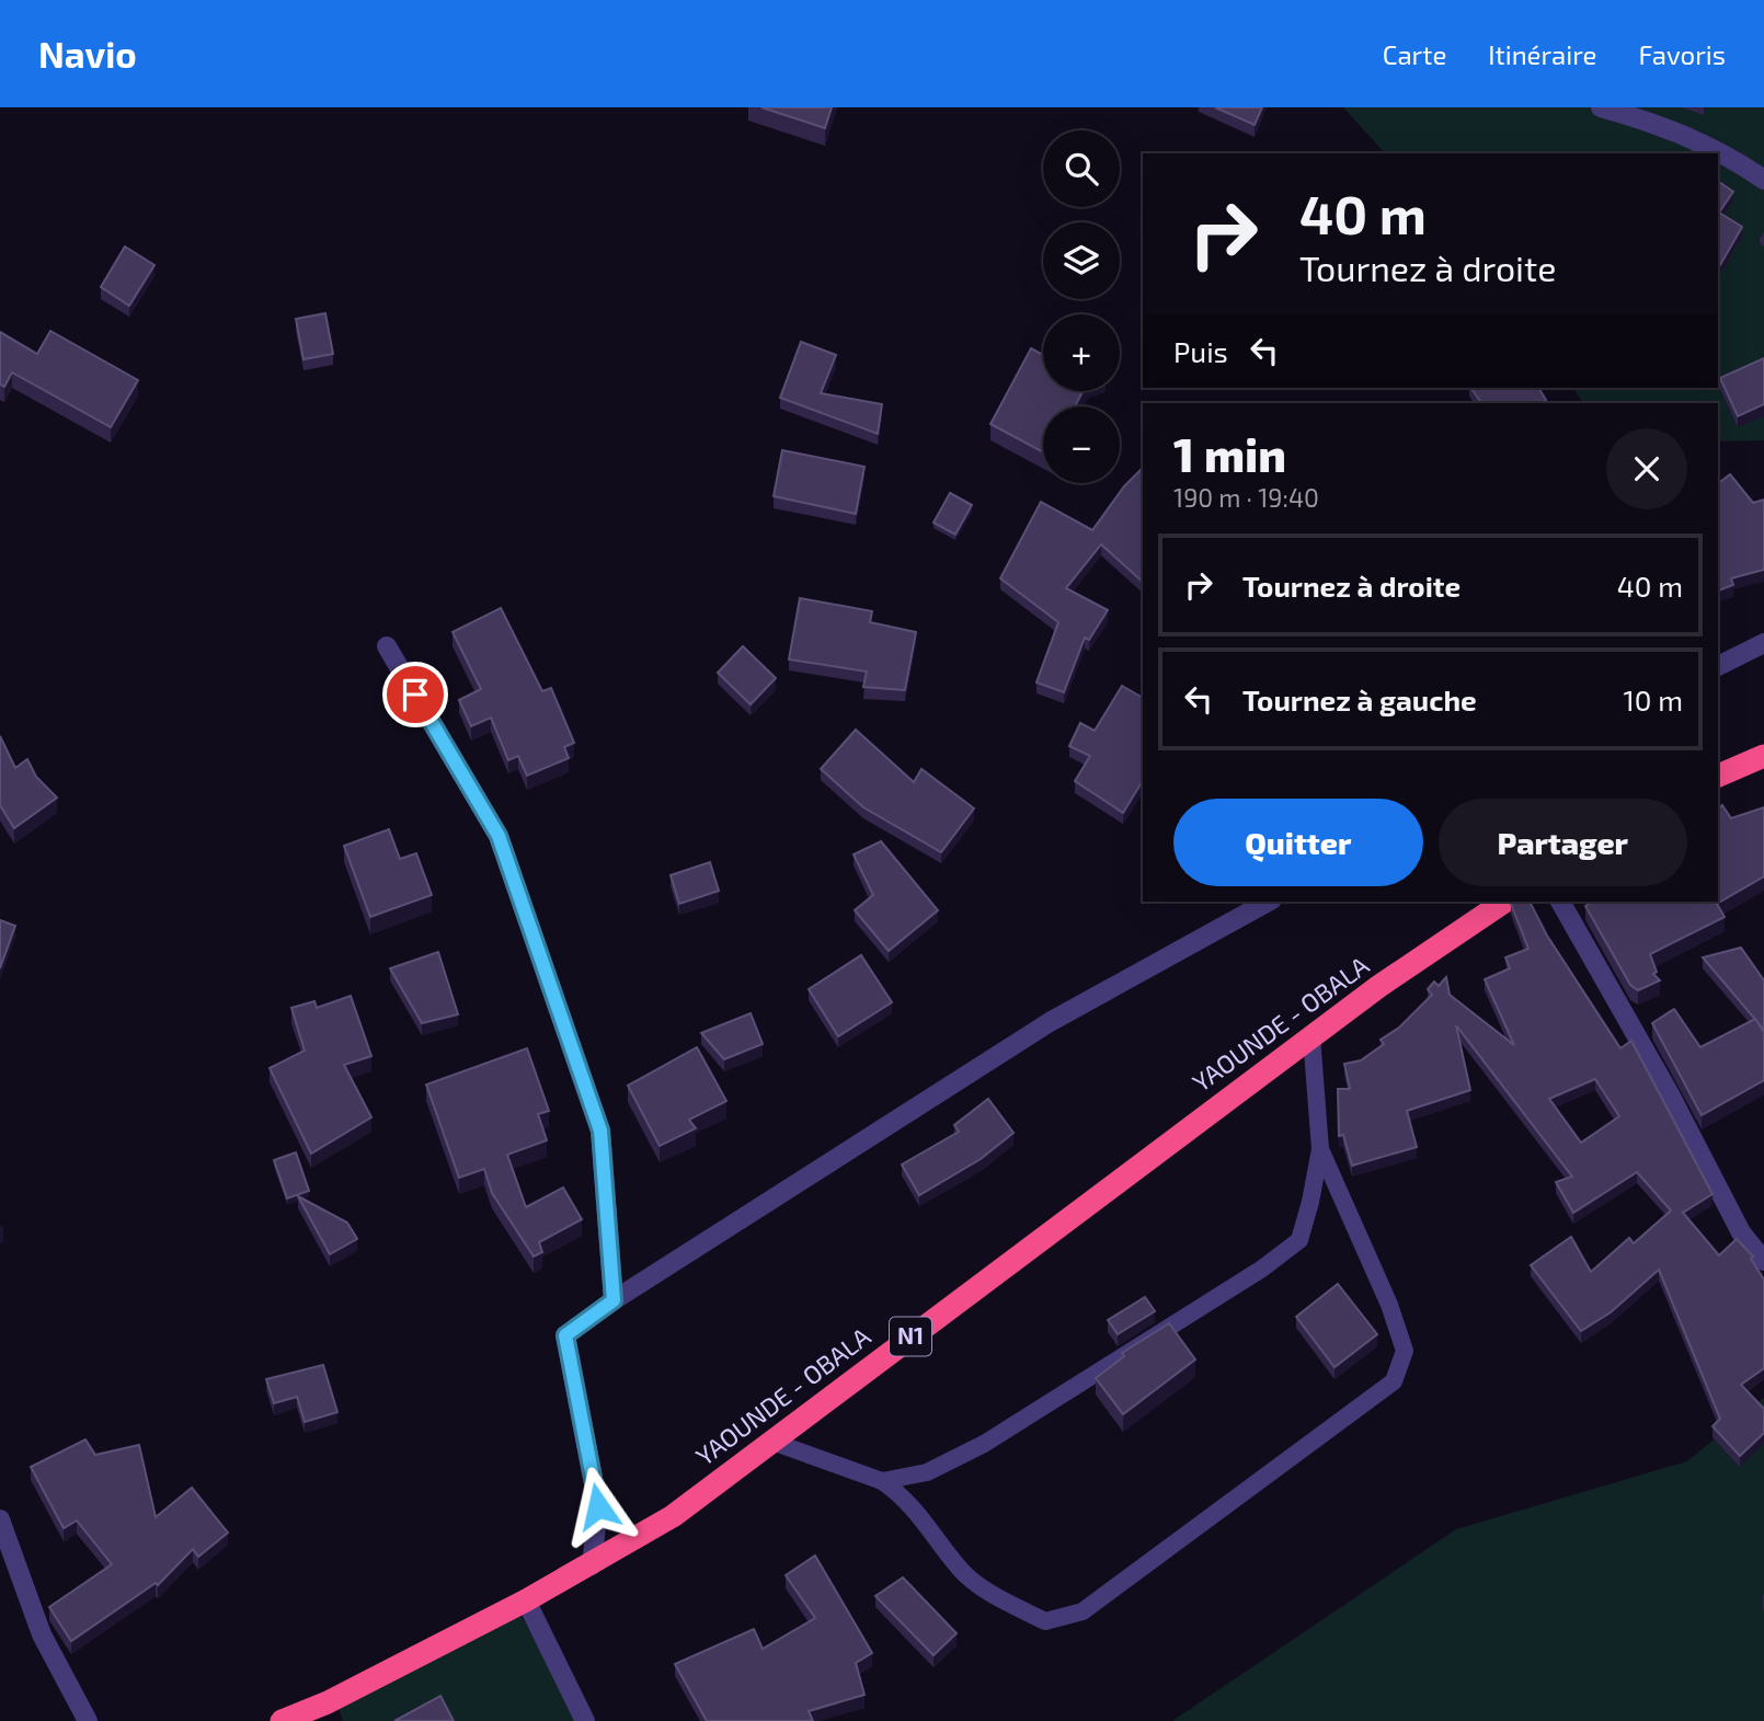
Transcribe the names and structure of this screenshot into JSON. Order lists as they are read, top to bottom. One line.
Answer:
{"streets":{"highway":["YAOUNDE - OBALA","N1"]},"page":{"header":"Navio","nav":["Carte","Itinéraire","Favoris"],"map_buttons":["+","−"],"turn":["40 m","Tournez à droite"],"then":"Puis","heading":["1 min","190 m · 19:40"],"list":[{"name":"Tournez à droite","value":"40 m"},{"name":"Tournez à gauche","value":"10 m"}],"buttons":["Quitter","Partager"]}}
